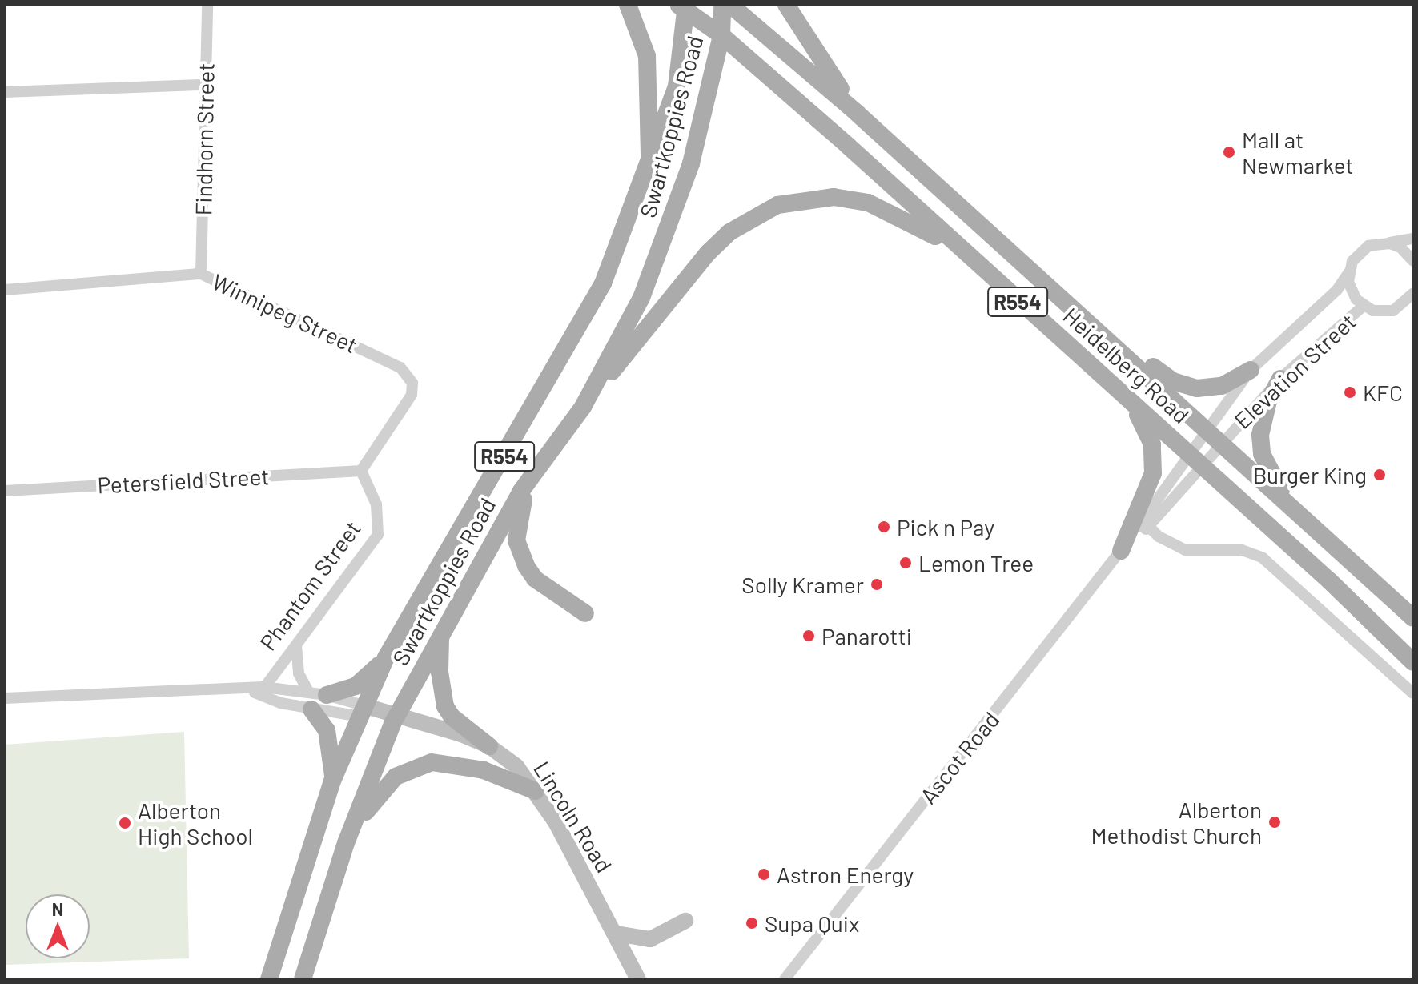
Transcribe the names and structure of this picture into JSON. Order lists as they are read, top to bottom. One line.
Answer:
{"streets":{"main road":["Swartkoppies Road","R554","Heidelberg Road"],"street":["Findhorn Street","Winnipeg Street","Elevation Street","Petersfield Street","Phantom Street","Ascot Road","Lincoln Road"]},"crossings":[["Swartkoppies Road","Heidelberg Road"],["Swartkoppies Road","Phantom Street"],["Findhorn Street","Winnipeg Street"],["Winnipeg Street","Petersfield Street"],["Winnipeg Street","Phantom Street"],["Heidelberg Road","Elevation Street"],["Petersfield Street","Phantom Street"],["Phantom Street","Lincoln Road"]],"places":["Mall at Newmarket","KFC","Burger King","Pick n Pay","Lemon Tree","Solly Kramer","Panarotti","Alberton Methodist Church","Alberton High School","Astron Energy","Supa Quix"],"north":"top"}
